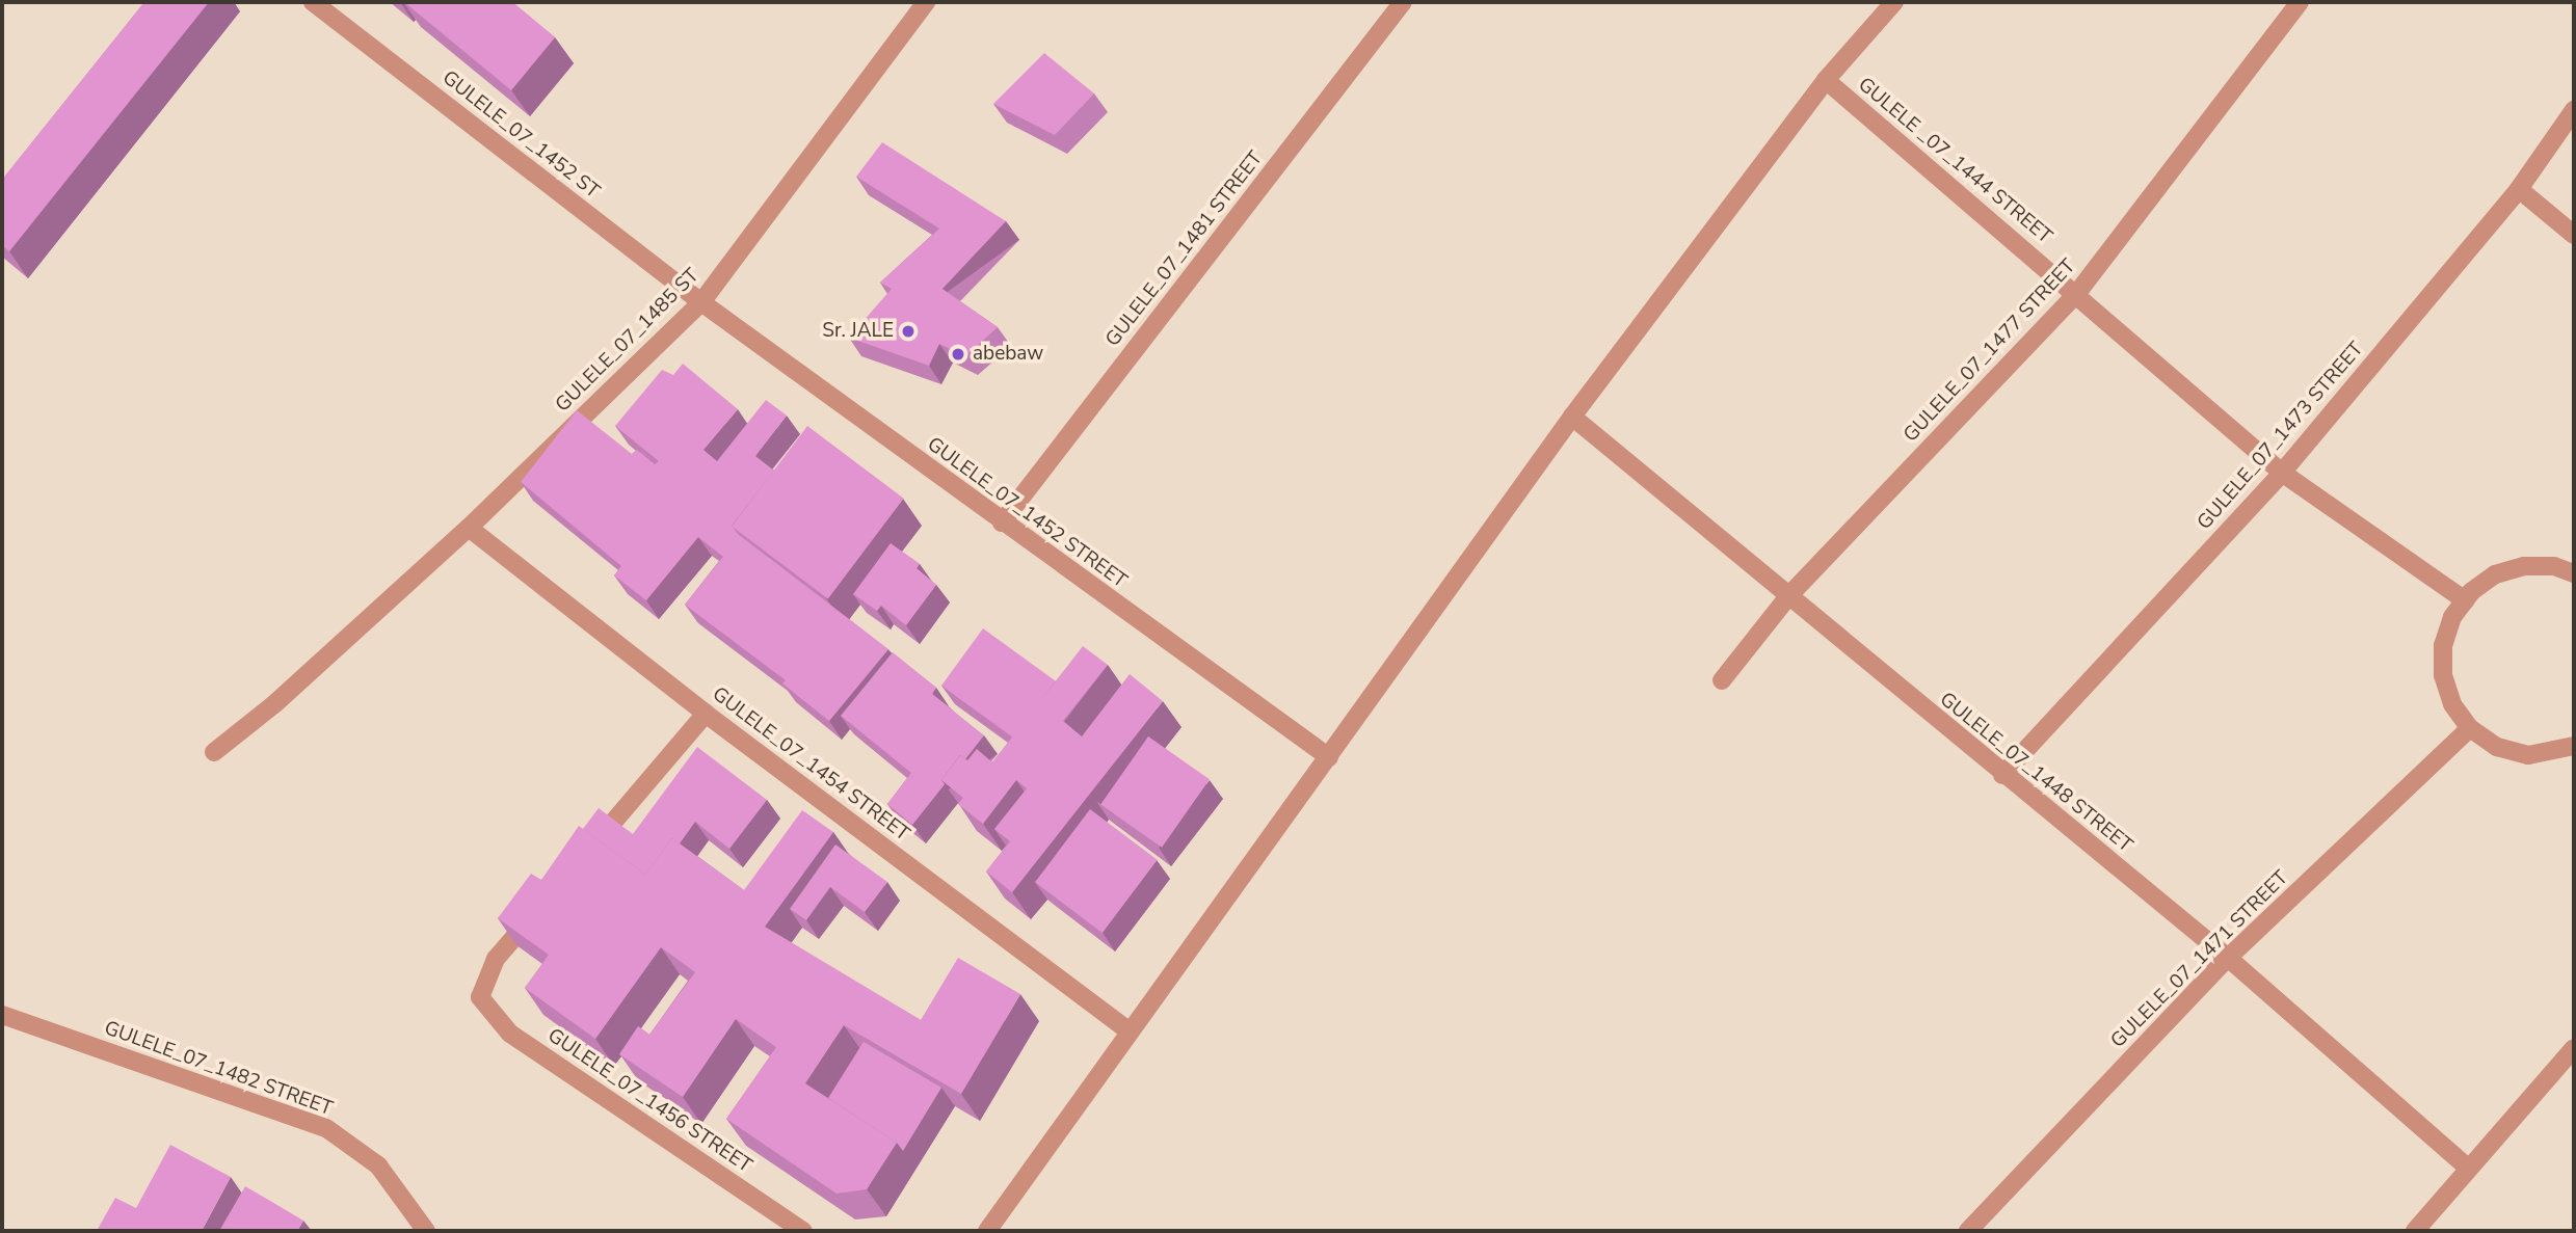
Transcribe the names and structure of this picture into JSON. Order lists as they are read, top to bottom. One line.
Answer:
{"streets":{"street":["GULELE_07_1452 ST","GULELE _07_1444 STREET","GULELE_07_1481 STREET","GULELE_07_1485 ST","GULELE_07_1477 STREET","GULELE_07_1473 STREET","GULELE_07_1452 STREET","GULELE_07_1454 STREET","GULELE_07_1448 STREET","GULELE_07_1471 STREET","GULELE_07_1482 STREET","GULELE_07_1456 STREET"]},"crossings":[["GULELE_07_1452 ST","GULELE_07_1485 ST"],["GULELE_07_1452 ST","GULELE_07_1452 STREET"],["GULELE _07_1444 STREET","GULELE_07_1477 STREET"],["GULELE _07_1444 STREET","GULELE_07_1473 STREET"],["GULELE_07_1481 STREET","GULELE_07_1452 STREET"],["GULELE_07_1485 ST","GULELE_07_1452 STREET"],["GULELE_07_1485 ST","GULELE_07_1454 STREET"],["GULELE_07_1477 STREET","GULELE_07_1448 STREET"],["GULELE_07_1473 STREET","GULELE_07_1448 STREET"],["GULELE_07_1448 STREET","GULELE_07_1471 STREET"]],"places":["Sr. JALE","abebaw"]}
